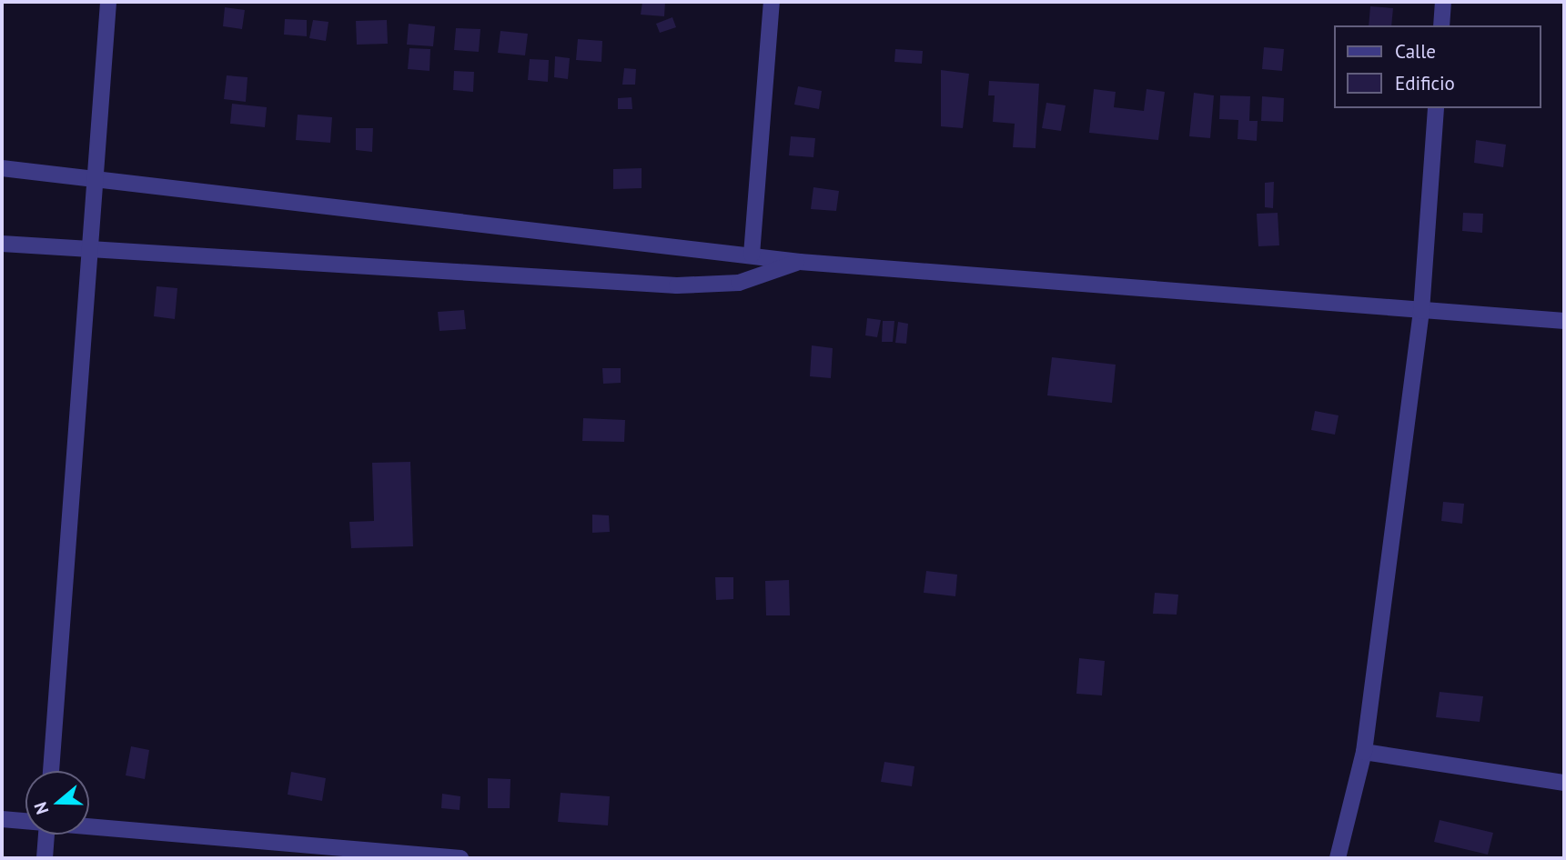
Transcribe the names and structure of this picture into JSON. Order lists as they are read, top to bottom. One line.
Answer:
{"legend":["Calle","Edificio"],"north":"left"}
